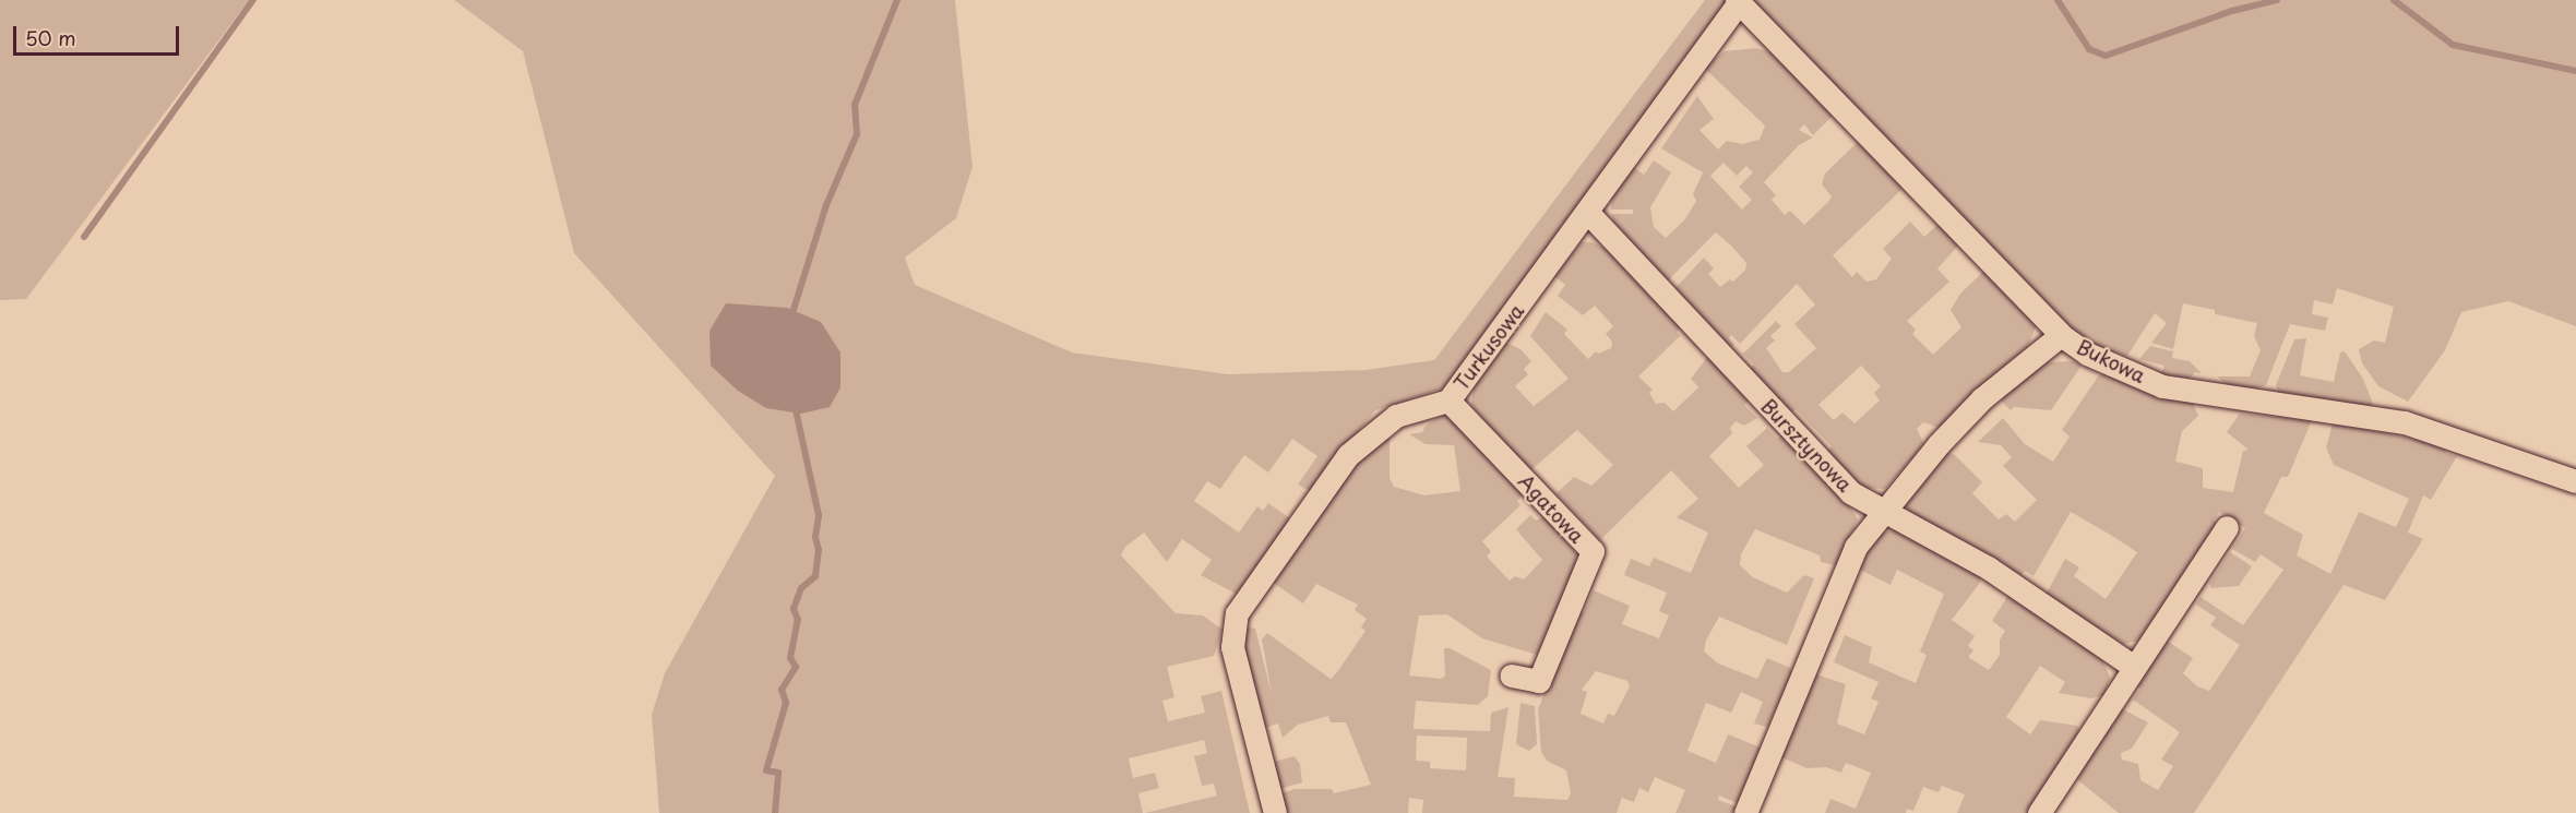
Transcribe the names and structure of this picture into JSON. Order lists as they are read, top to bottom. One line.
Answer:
{"streets":{"street":["Turkusowa","Bukowa","Bursztynowa","Agatowa"]},"crossings":[["Turkusowa","Bukowa"],["Turkusowa","Bursztynowa"],["Turkusowa","Agatowa"]],"scale_bar":"50 m"}
